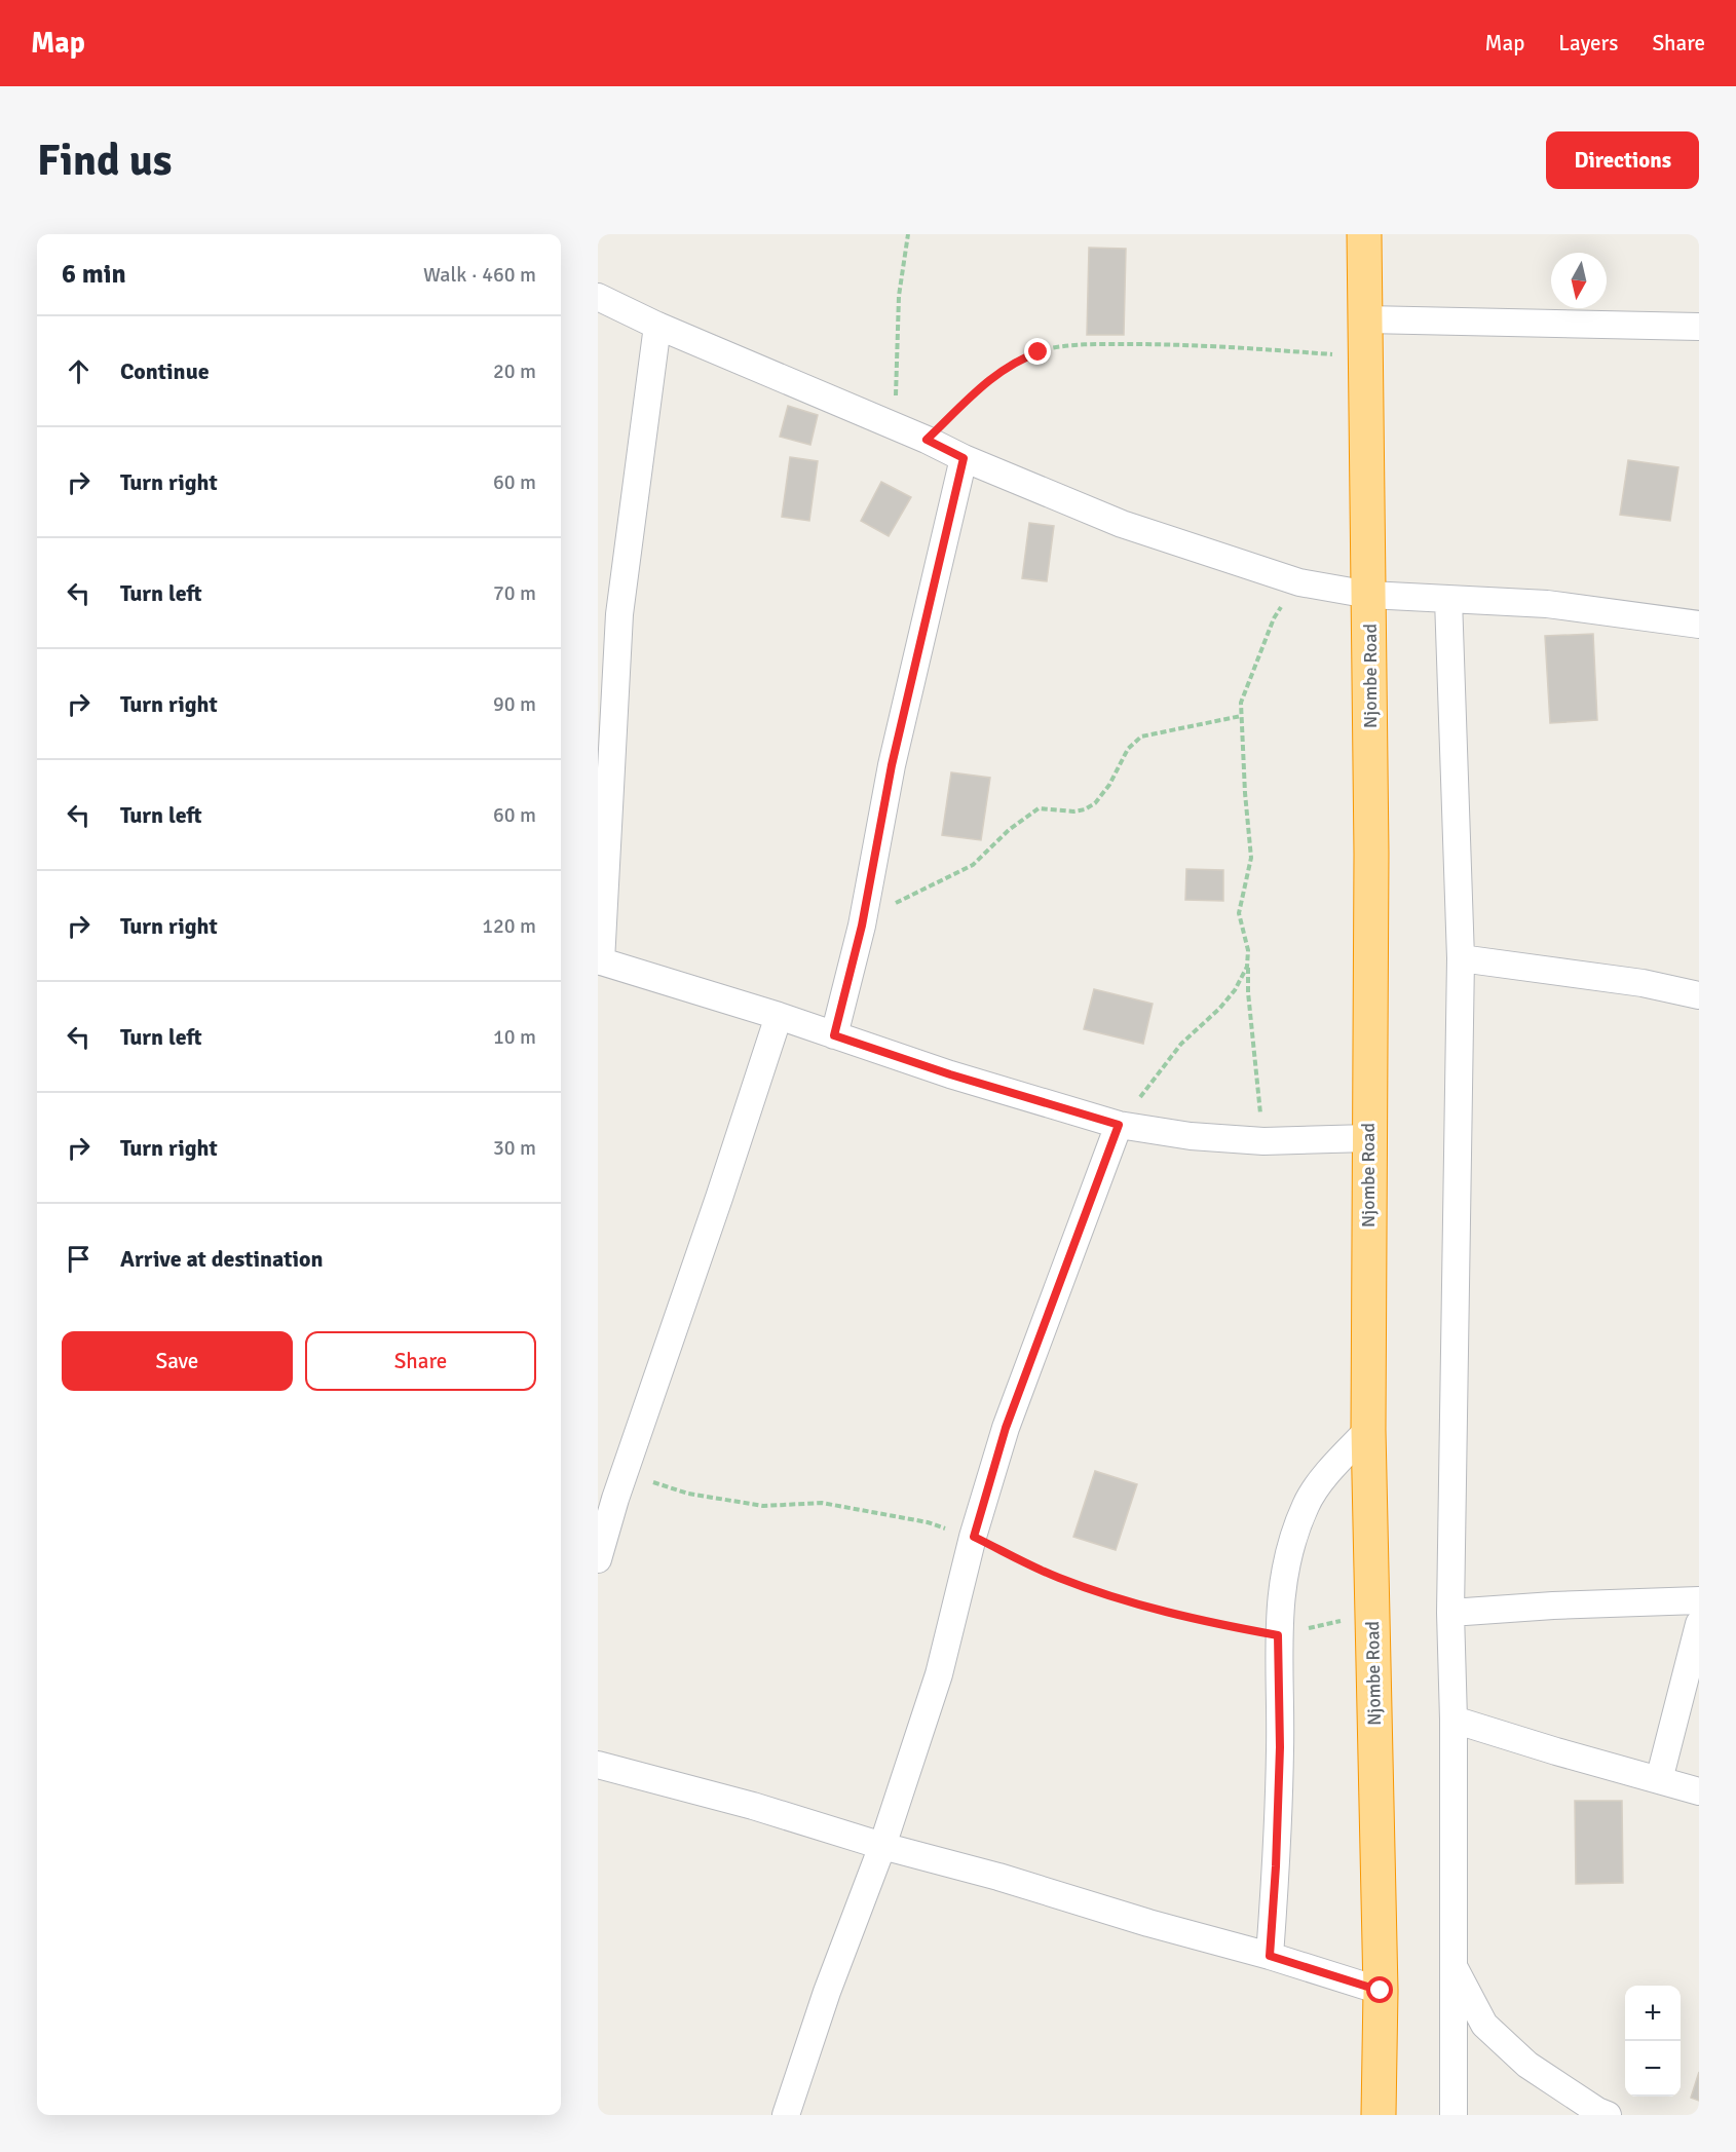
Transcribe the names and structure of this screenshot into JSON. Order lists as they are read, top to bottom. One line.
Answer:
{"streets":{"highway":["Njombe Road"]},"north":"bottom","page":{"header":"Map","nav":["Map","Layers","Share"],"buttons":["Directions",["Save","Share"]],"title":"Find us","heading":["6 min","Walk · 460 m"],"list":[["Continue","20 m"],["Turn right","60 m"],["Turn left","70 m"],["Turn right","90 m"],["Turn left","60 m"],["Turn right","120 m"],["Turn left","10 m"],["Turn right","30 m"],"Arrive at destination"],"map_buttons":["+","−"]}}
